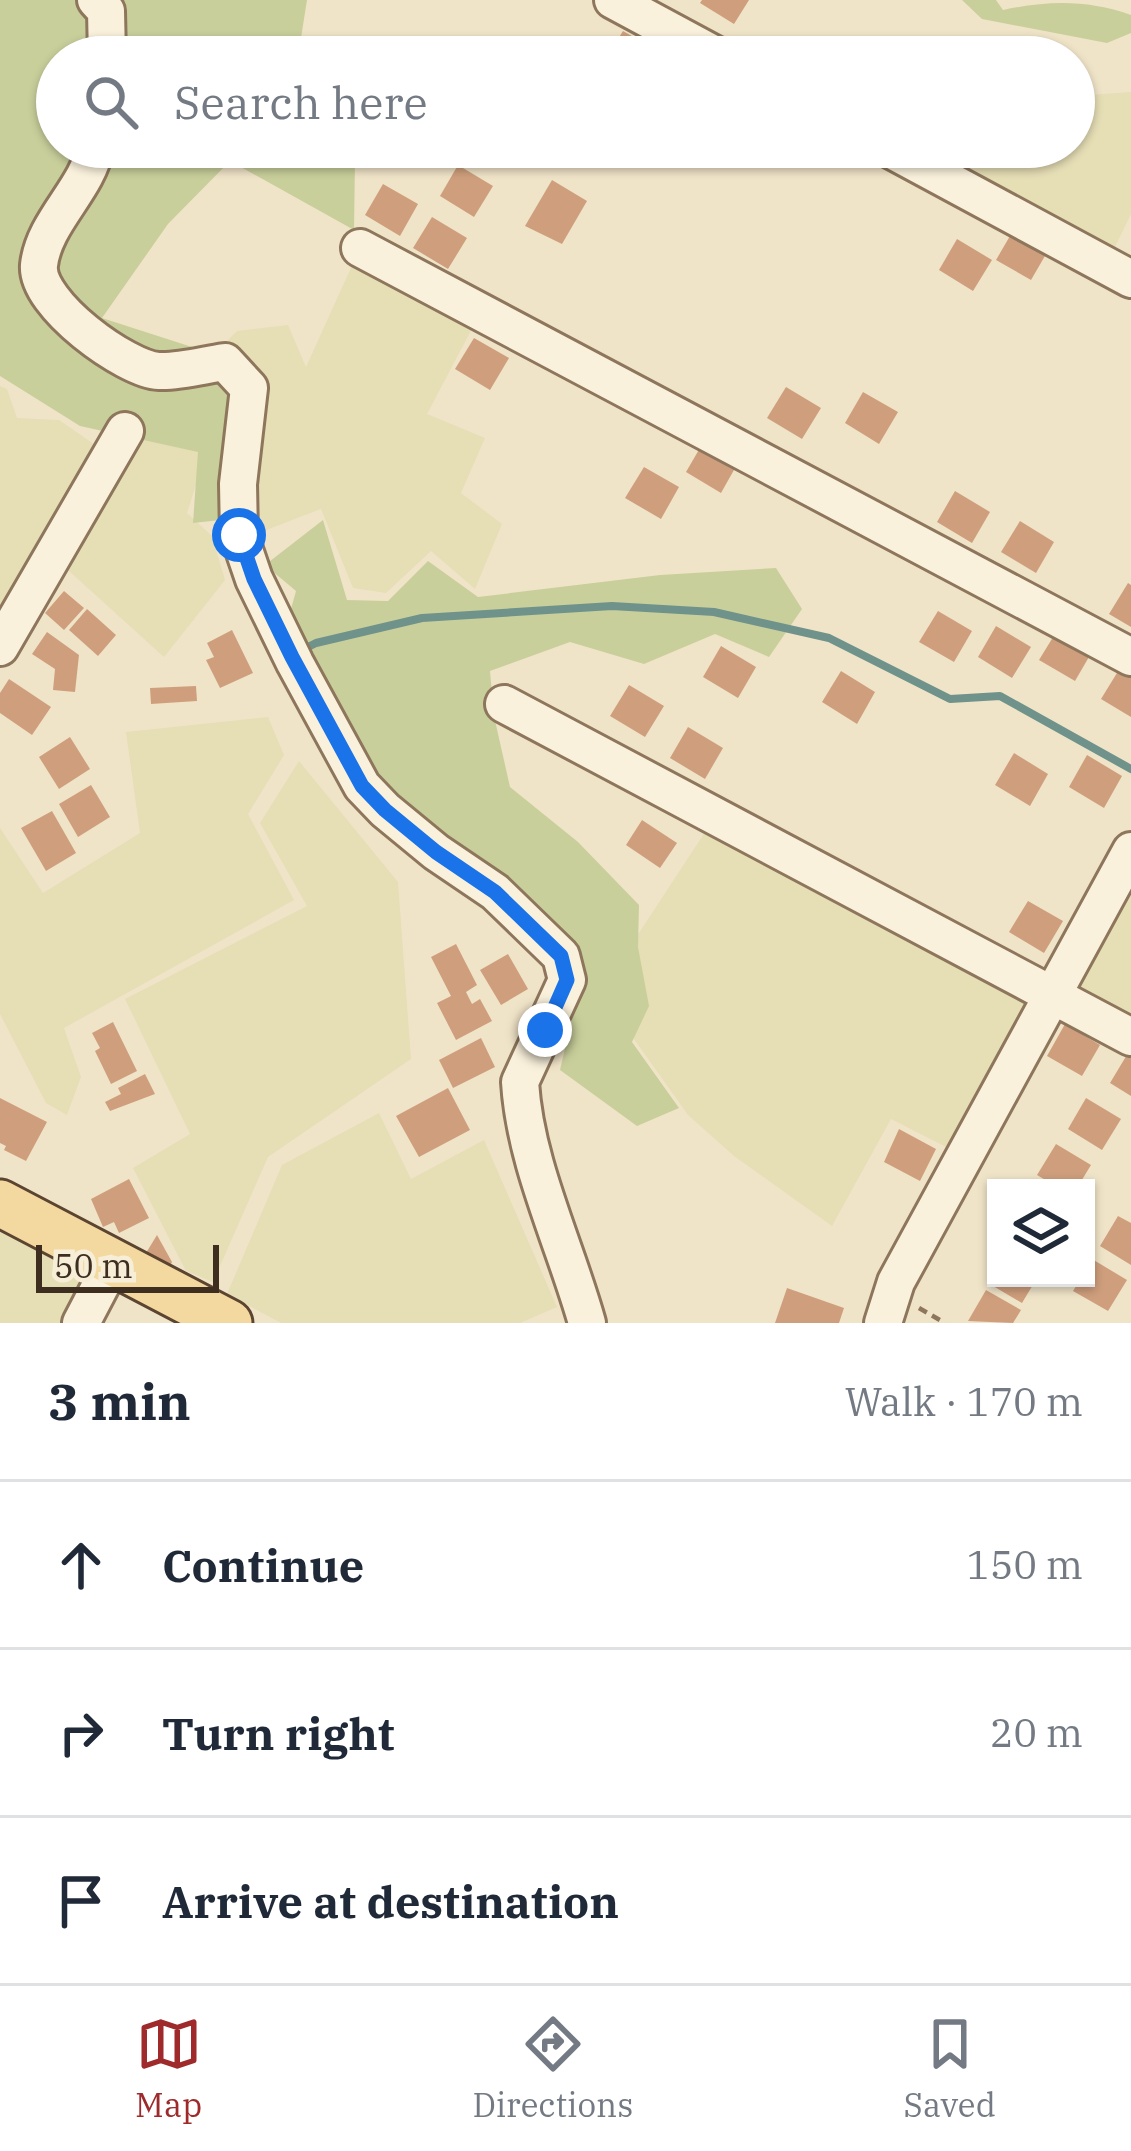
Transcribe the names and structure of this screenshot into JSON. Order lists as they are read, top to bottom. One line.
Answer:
{"scale_bar":"50 m","page":{"search":"Search here","scale":"50 m","heading":["3 min","Walk · 170 m"],"list":[["Continue","150 m"],["Turn right","20 m"],"Arrive at destination"],"nav":["Map","Directions","Saved"]}}
